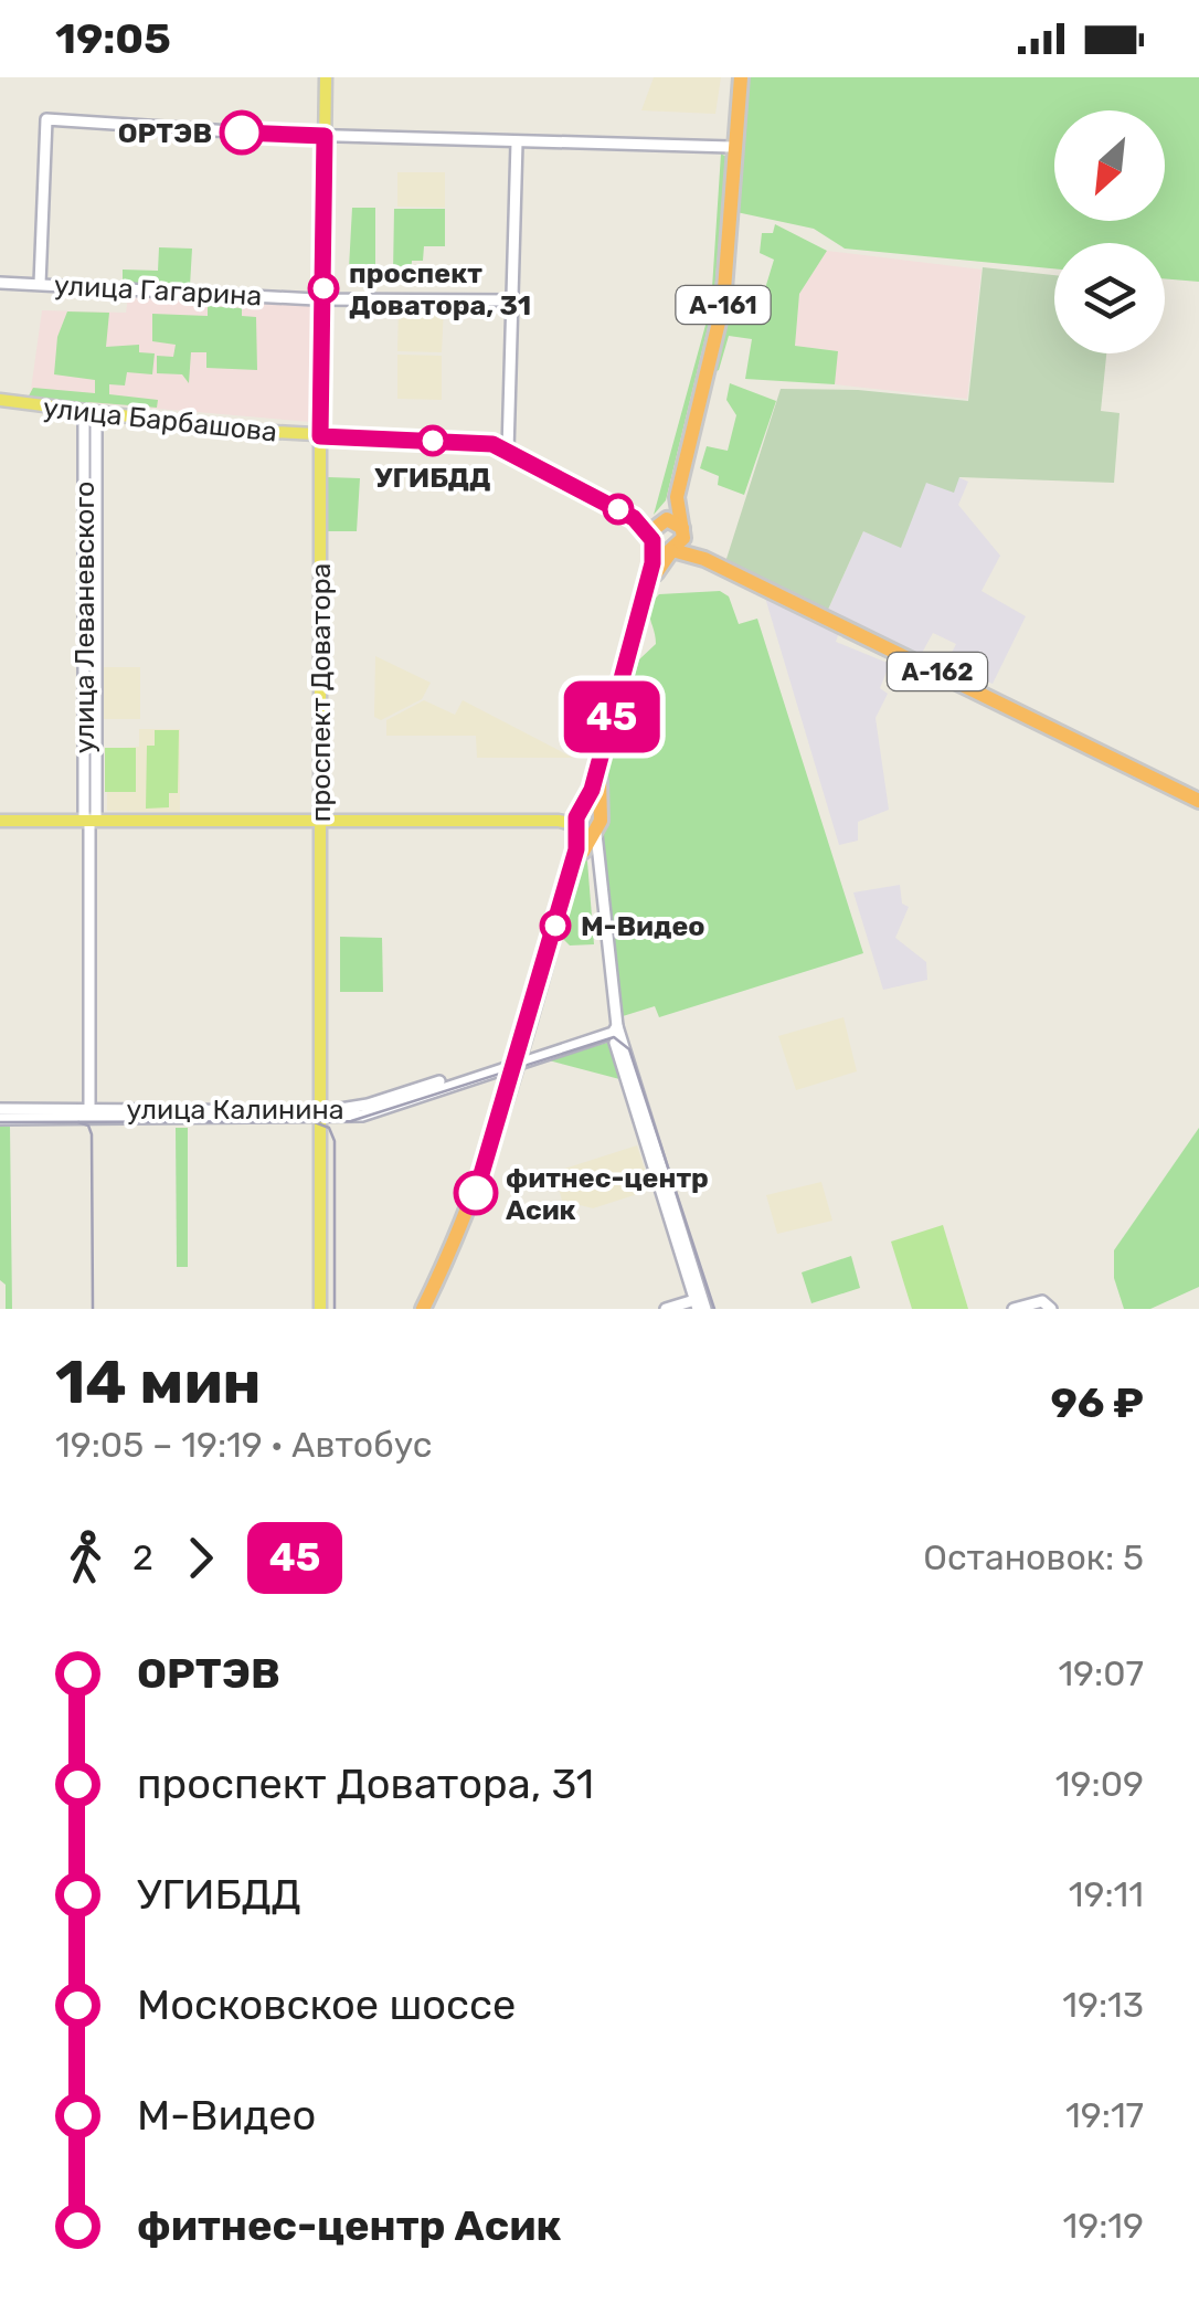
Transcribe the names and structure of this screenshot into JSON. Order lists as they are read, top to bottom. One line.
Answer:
{"streets":{"highway":["А-161","А-162"],"main road":["улица Барбашова","проспект Доватора"],"street":["улица Гагарина","улица Леваневского","улица Калинина"]},"crossings":[["улица Гагарина","проспект Доватора"],["А-161","улица Барбашова"],["А-161","А-162"],["А-161","улица Калинина"],["улица Барбашова","улица Леваневского"],["улица Барбашова","А-162"],["улица Барбашова","проспект Доватора"],["улица Леваневского","улица Калинина"],["проспект Доватора","улица Калинина"]],"places":["ОРТЭВ","проспект Доватора, 31","УГИБДД","М-Видео","фитнес-центр Асик"],"lines":["bus line 45"],"north":"bottom left","page":{"status":"19:05","on_map":"45","heading":["14 мин","19:05 – 19:19 · Автобус","96 ₽"],"legs":["2","45","Остановок: 5"],"list":[{"name":"ОРТЭВ","value":"19:07"},{"name":"проспект Доватора, 31","value":"19:09"},{"name":"УГИБДД","value":"19:11"},{"name":"Московское шоссе","value":"19:13"},{"name":"М-Видео","value":"19:17"},{"name":"фитнес-центр Асик","value":"19:19"}]}}
